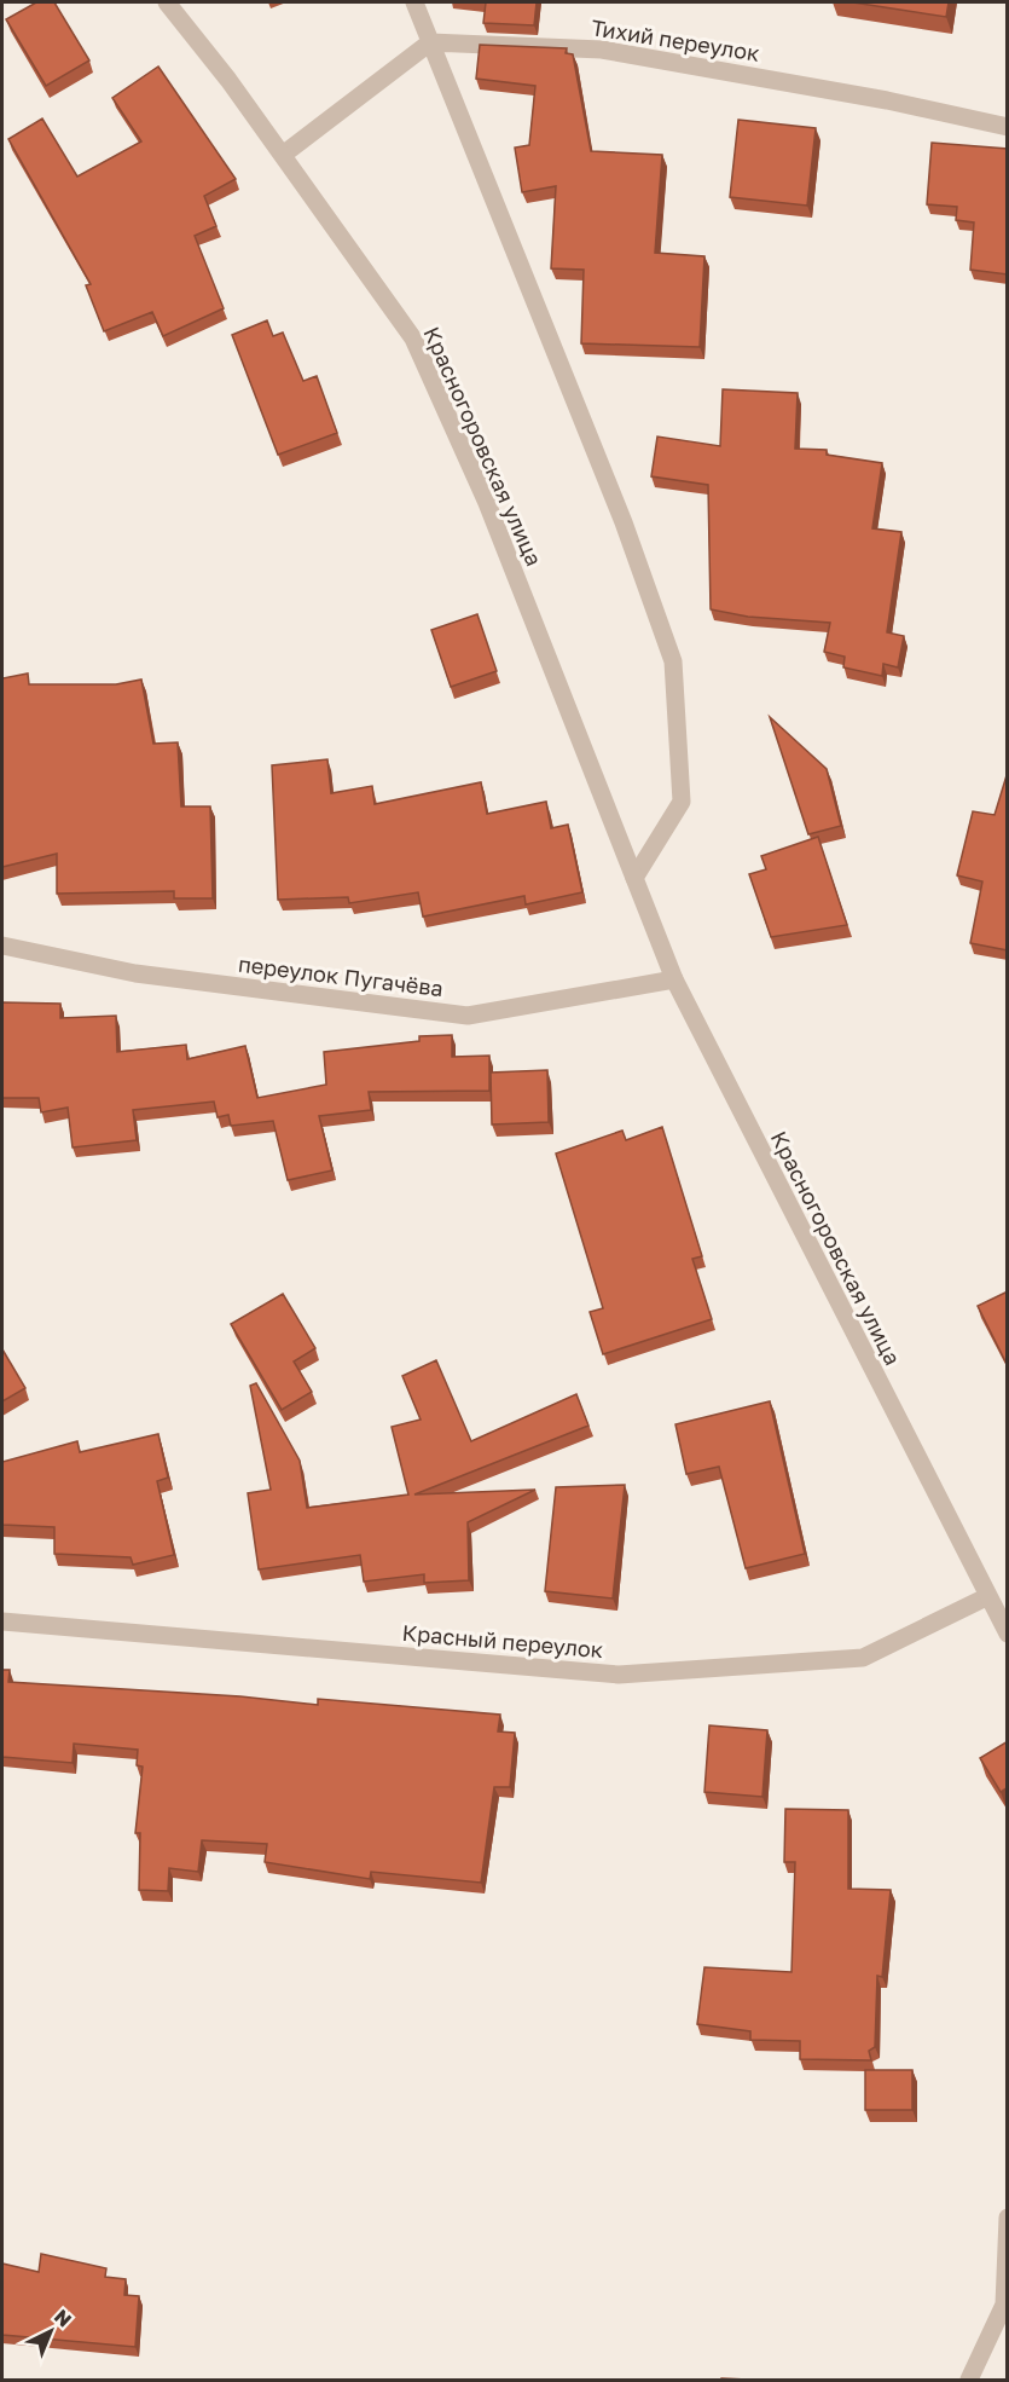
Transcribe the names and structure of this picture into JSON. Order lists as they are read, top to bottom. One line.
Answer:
{"streets":{"street":["Тихий переулок","Красногоровская улица","переулок Пугачёва","Красный переулок"]},"crossings":[["Красногоровская улица","переулок Пугачёва"],["Красногоровская улица","Красный переулок"]],"north":"top right"}
